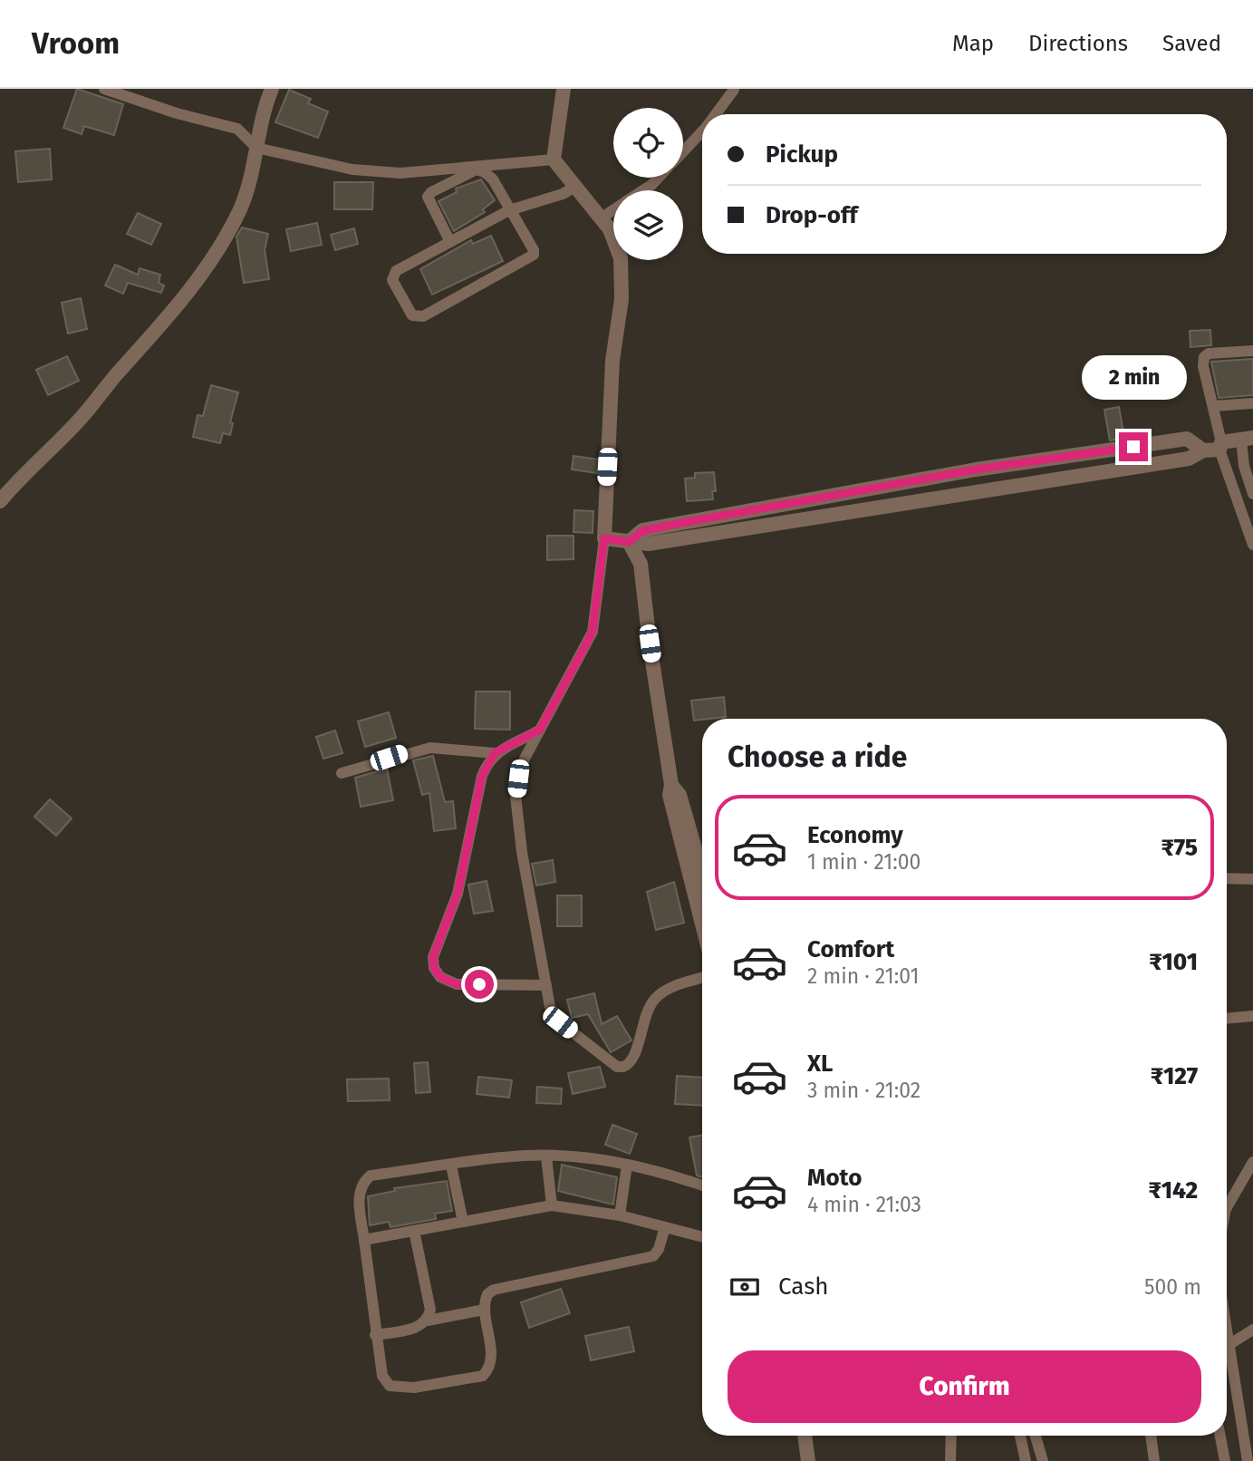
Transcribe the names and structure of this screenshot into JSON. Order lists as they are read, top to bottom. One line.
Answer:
{"page":{"header":"Vroom","nav":["Map","Directions","Saved"],"banner":["Pickup","Drop-off"],"bubble":"2 min","heading":"Choose a ride","list":[{"name":"Economy","note":"1 min · 21:00","value":"₹75"},{"name":"Comfort","note":"2 min · 21:01","value":"₹101"},{"name":"XL","note":"3 min · 21:02","value":"₹127"},{"name":"Moto","note":"4 min · 21:03","value":"₹142"}],"pay":["Cash","500 m"],"buttons":"Confirm"}}
